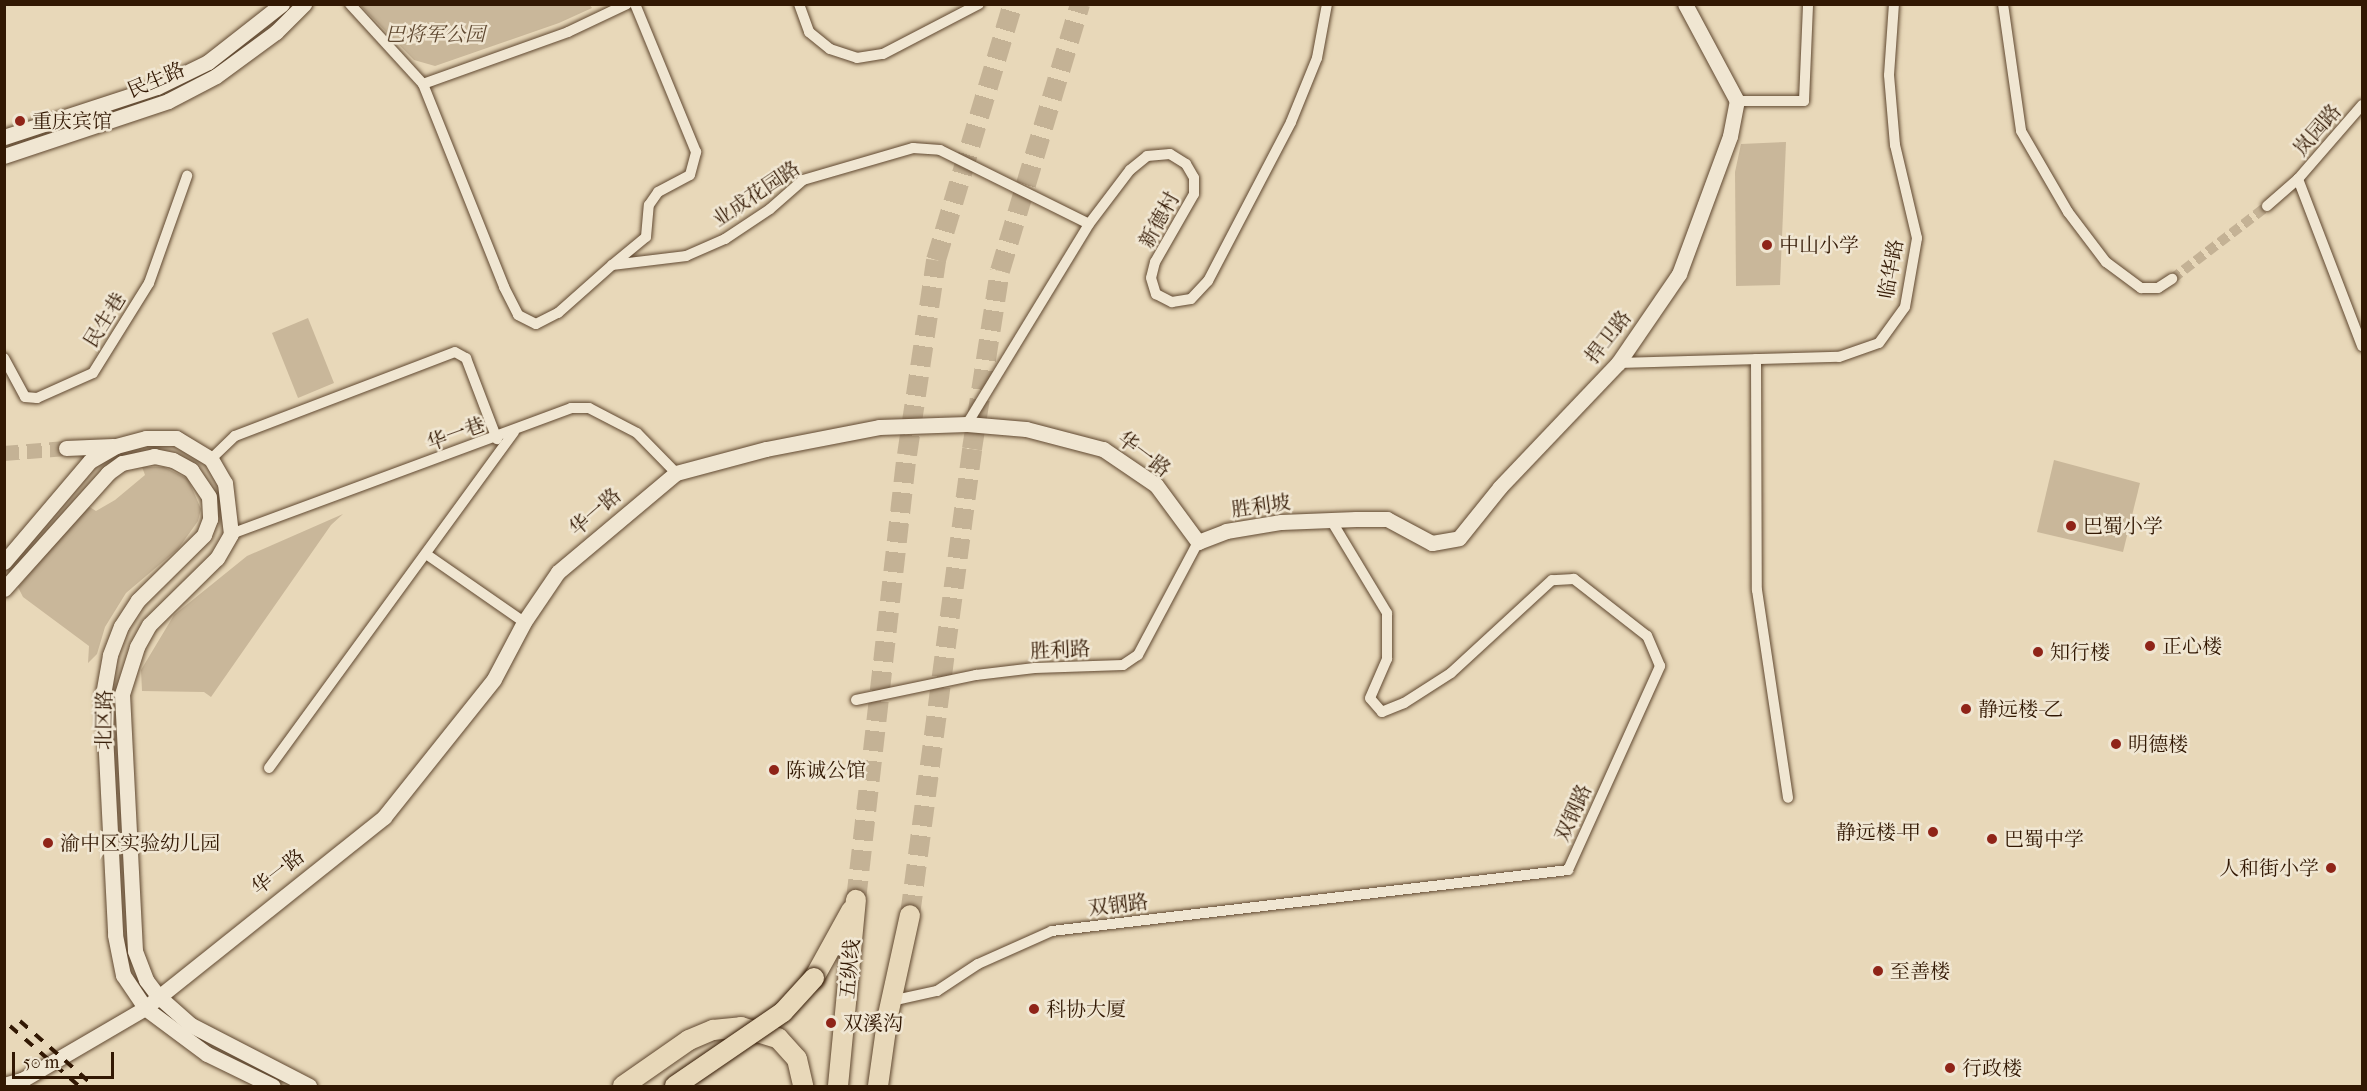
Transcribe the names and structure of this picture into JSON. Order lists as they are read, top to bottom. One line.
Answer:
{"streets":{"highway":["五纵线"],"main road":["民生路","捍卫路","华一路","胜利坡","北区路"],"street":["岚园路","业成花园路","新德村","临华路","民生巷","华一巷","胜利路","双钢路"]},"crossings":[["业成花园路","新德村"],["新德村","华一路"],["临华路","捍卫路"],["捍卫路","胜利坡"],["捍卫路","双钢路"],["华一巷","华一路"],["华一巷","北区路"],["华一路","胜利坡"],["华一路","胜利路"],["华一路","北区路"],["胜利坡","胜利路"],["胜利坡","双钢路"]],"parks":["巴将军公园"],"places":["重庆宾馆","中山小学","巴蜀小学","正心楼","知行楼","静远楼-乙","明德楼","陈诚公馆","静远楼-甲","巴蜀中学","渝中区实验幼儿园","人和街小学","至善楼","科协大厦","双溪沟","行政楼"],"scale_bar":"50 m"}
